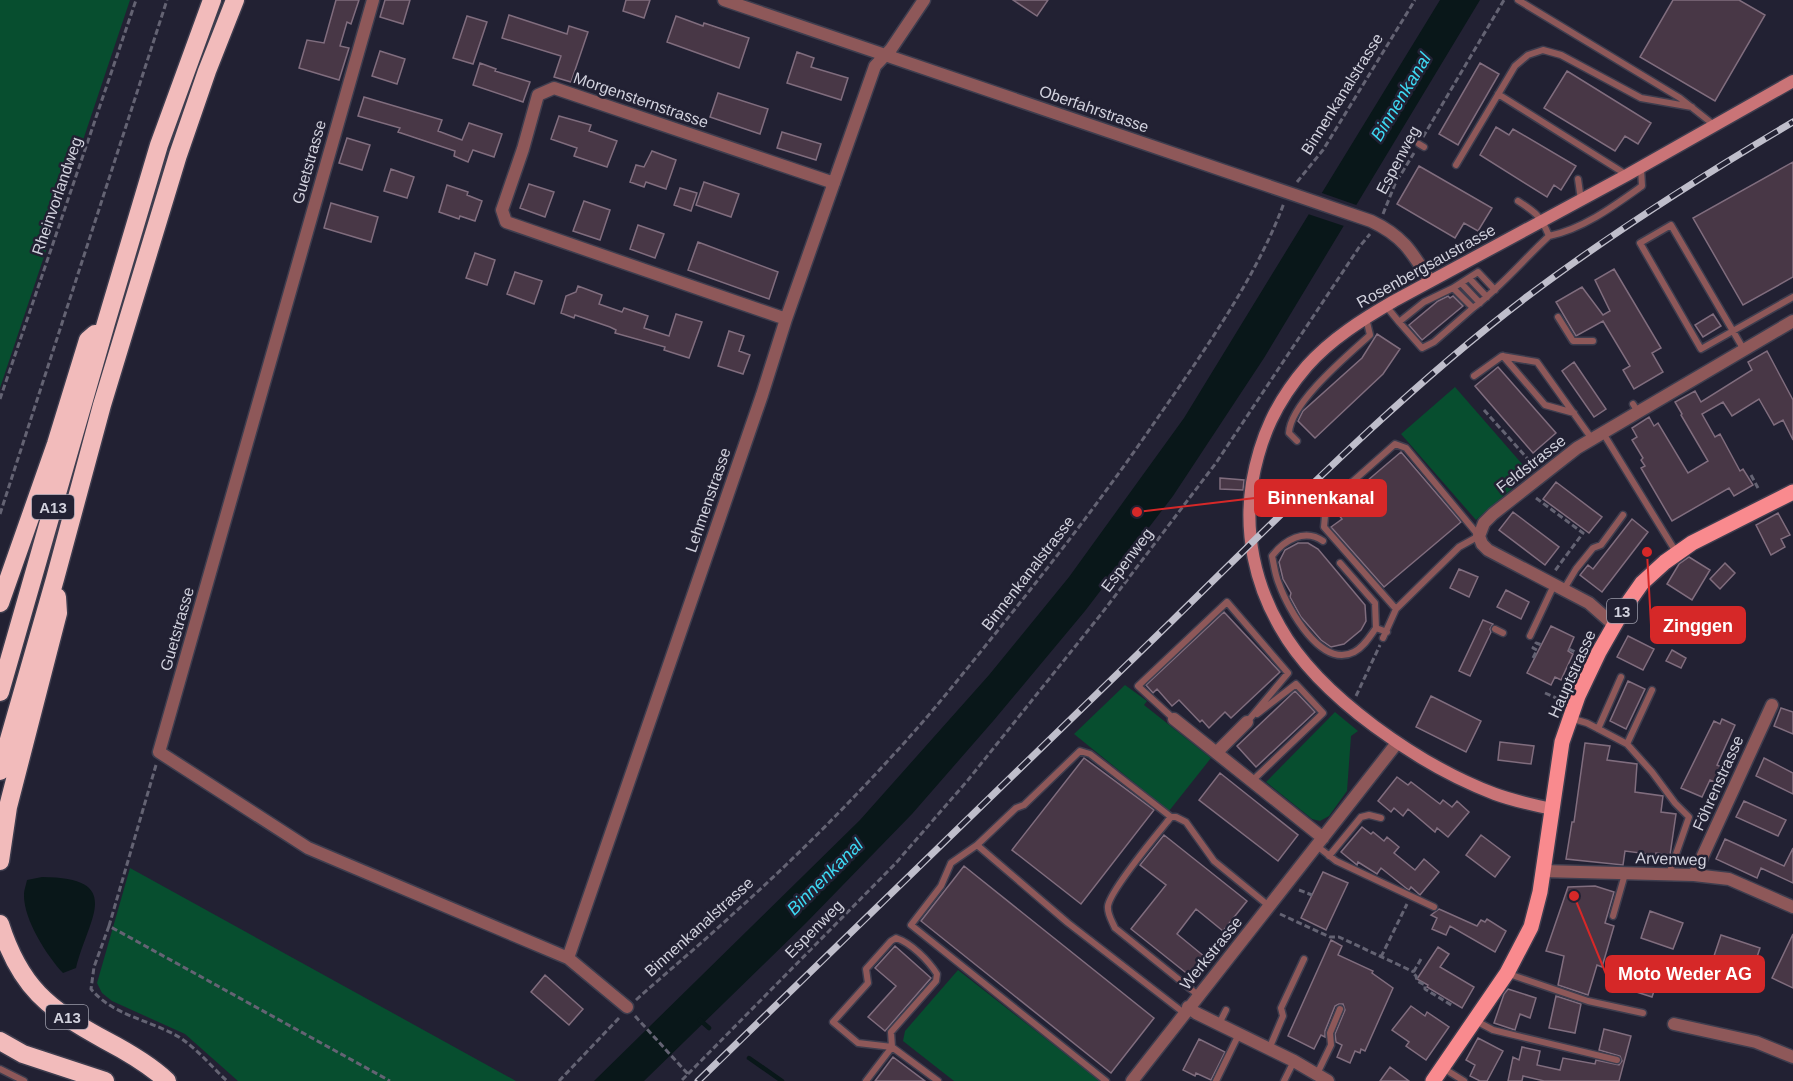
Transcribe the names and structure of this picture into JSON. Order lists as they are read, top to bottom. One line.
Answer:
{"streets":{"highway":["A13"],"main road":["13","Hauptstrasse"],"street":["Morgensternstrasse","Oberfahrstrasse","Guetstrasse","Rosenbergsaustrasse","Feldstrasse","Lehmenstrasse","Föhrenstrasse","Arvenweg","Werkstrasse"],"path":["Binnenkanalstrasse","Espenweg","Rheinvorlandweg"]},"crossings":[["Binnenkanalstrasse","Oberfahrstrasse"],["Morgensternstrasse","Lehmenstrasse"],["Oberfahrstrasse","Espenweg"],["Oberfahrstrasse","Rosenbergsaustrasse"],["Oberfahrstrasse","Lehmenstrasse"],["Rosenbergsaustrasse","Hauptstrasse"],["Rosenbergsaustrasse","Werkstrasse"],["Hauptstrasse","Arvenweg"],["Föhrenstrasse","Arvenweg"]],"water":["Binnenkanal"],"places":["Binnenkanal","Zinggen","Moto Weder AG"]}
